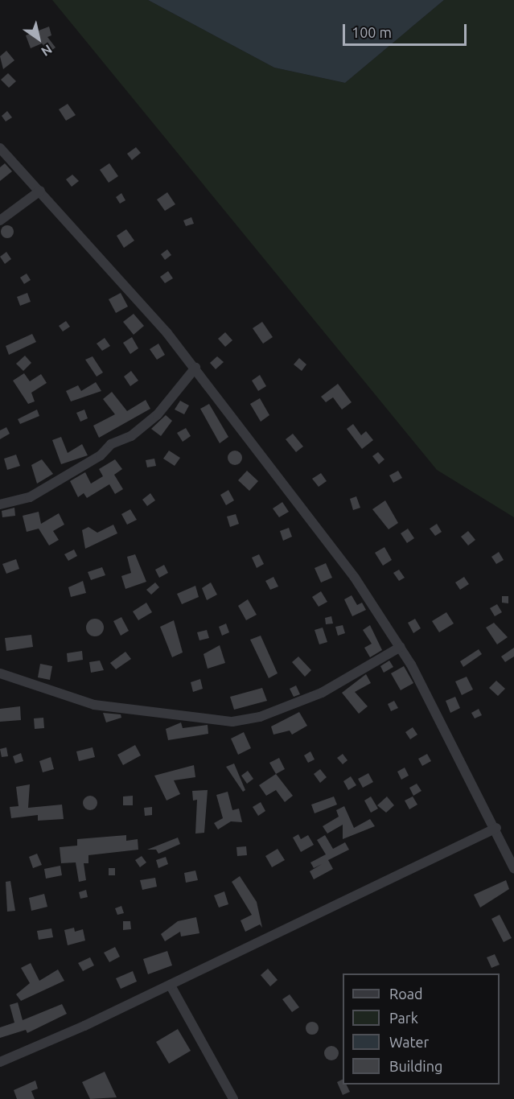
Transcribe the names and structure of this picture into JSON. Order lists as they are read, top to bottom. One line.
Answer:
{"legend":["Road","Park","Water","Building"],"scale_bar":"100 m","north":"bottom right"}
